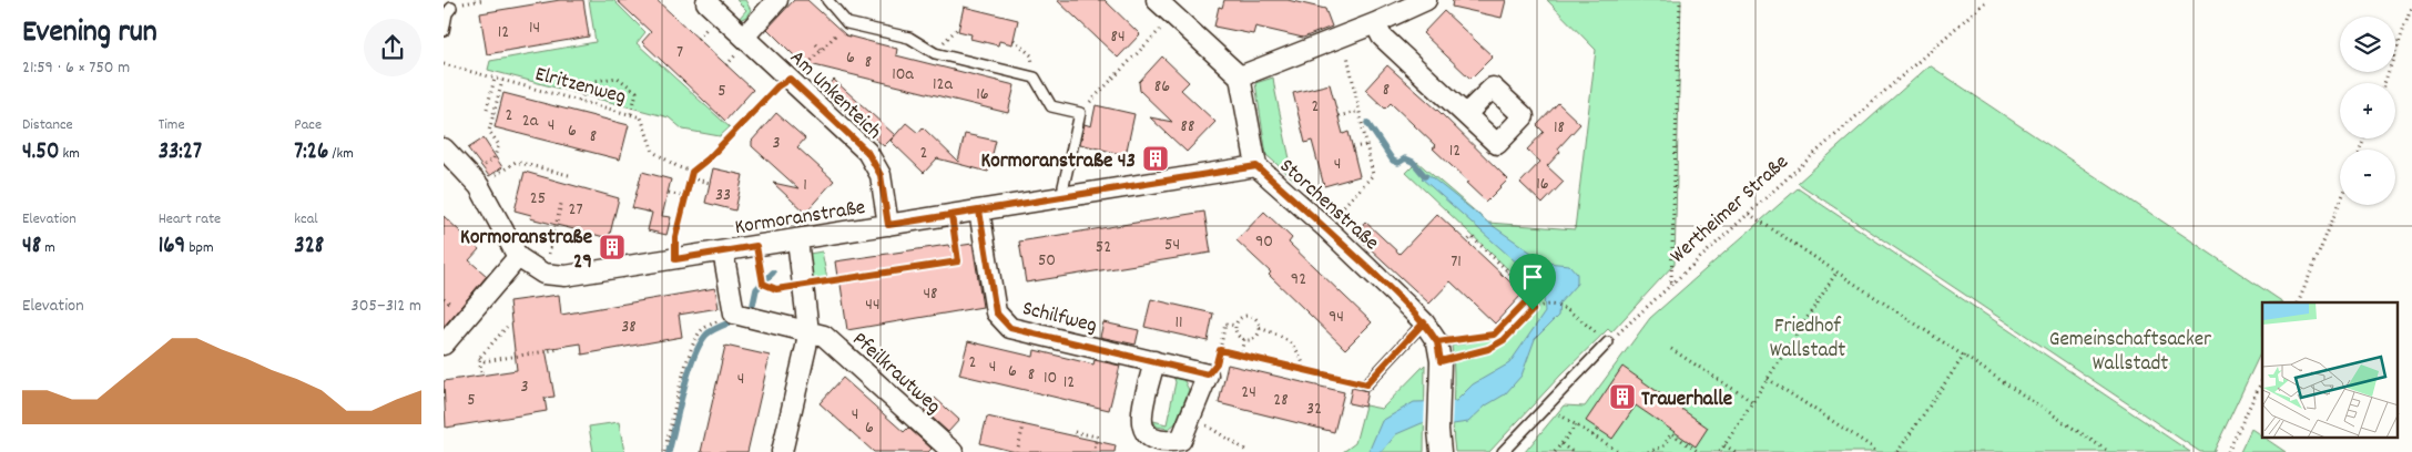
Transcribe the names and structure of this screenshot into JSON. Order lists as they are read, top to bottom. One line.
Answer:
{"streets":{"street":["Am Unkenteich","Storchenstraße","Kormoranstraße","Schilfweg","Pfeilkrautweg"],"path":["Elritzenweg","Wertheimer Straße"]},"crossings":[["Am Unkenteich","Kormoranstraße"],["Storchenstraße","Kormoranstraße"],["Kormoranstraße","Schilfweg"]],"parks":["Friedhof Wallstadt","Gemeinschaftsacker Wallstadt"],"places":{"building":["Kormoranstraße 43","Kormoranstraße 29","Trauerhalle"]},"house_numbers":["14","12","84","7","6","8","10a","12a","86","8","5","16","2","2","2a","4","88","18","6","8","3","12","2","4","16","1","33","25","27","90","54","52","50","71","92","48","44","94","11","38","2","4","6","8","10","4","12","3","24","5","28","32","4","6"],"page":{"heading":["Evening run","21:59 · 6 × 750 m"],"map_buttons":["+","−"],"stats":[["Distance","4.50 km"],["Time","33:27"],["Pace","7:26 /km"],["Elevation","48 m"],["Heart rate","169 bpm"],["kcal","328"]],"chart":["Elevation","305–312 m"]}}
